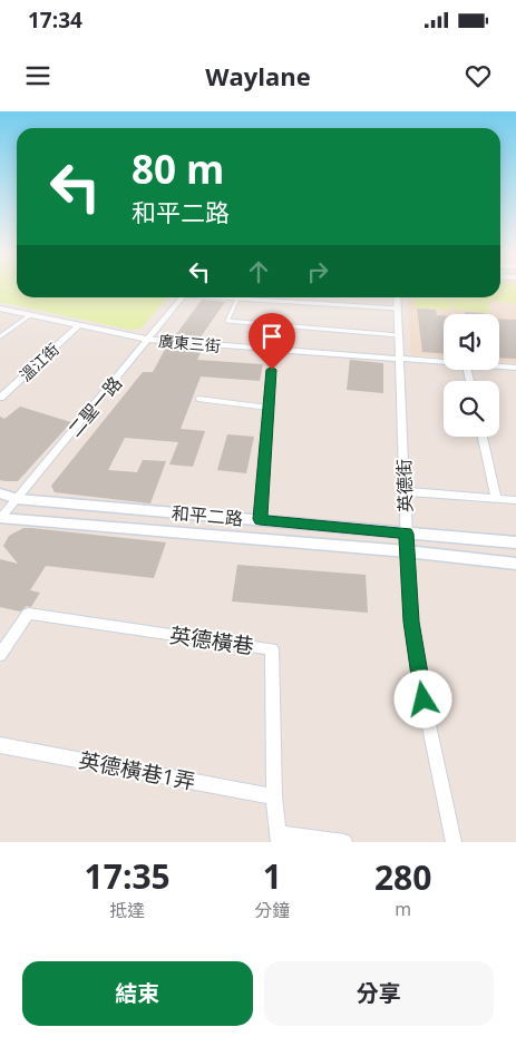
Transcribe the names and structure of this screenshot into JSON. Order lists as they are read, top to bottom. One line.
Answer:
{"streets":{"street":["廣東三街","溫江街","二聖一路","英德街","和平二路","英德橫巷","英德橫巷1弄"]},"crossings":[["廣東三街","溫江街"],["廣東三街","二聖一路"],["廣東三街","英德街"],["二聖一路","和平二路"],["英德街","和平二路"],["英德橫巷","英德橫巷1弄"]],"page":{"status":"17:34","header":"Waylane","turn":["80 m","和平二路"],"eta":["17:35","抵達","1","分鐘","280","m"],"buttons":["結束","分享"]}}
